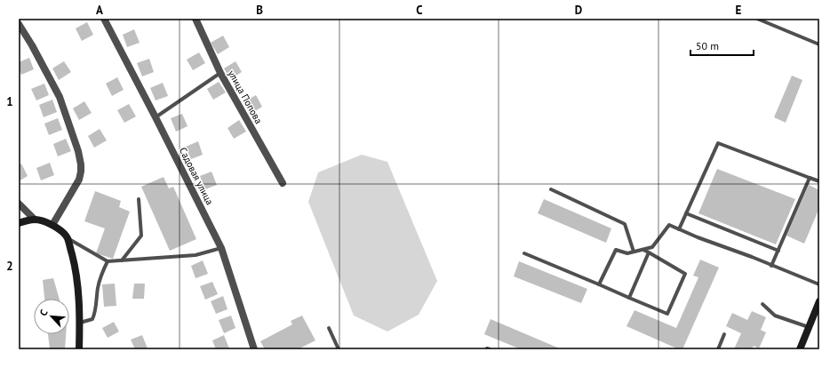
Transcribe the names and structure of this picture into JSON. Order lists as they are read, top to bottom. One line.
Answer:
{"streets":{"street":["улица Попова","Садовая улица"]},"scale_bar":"50 m","north":"top left","grid":{"columns":["A","B","C","D","E"],"rows":["1","2"]}}
